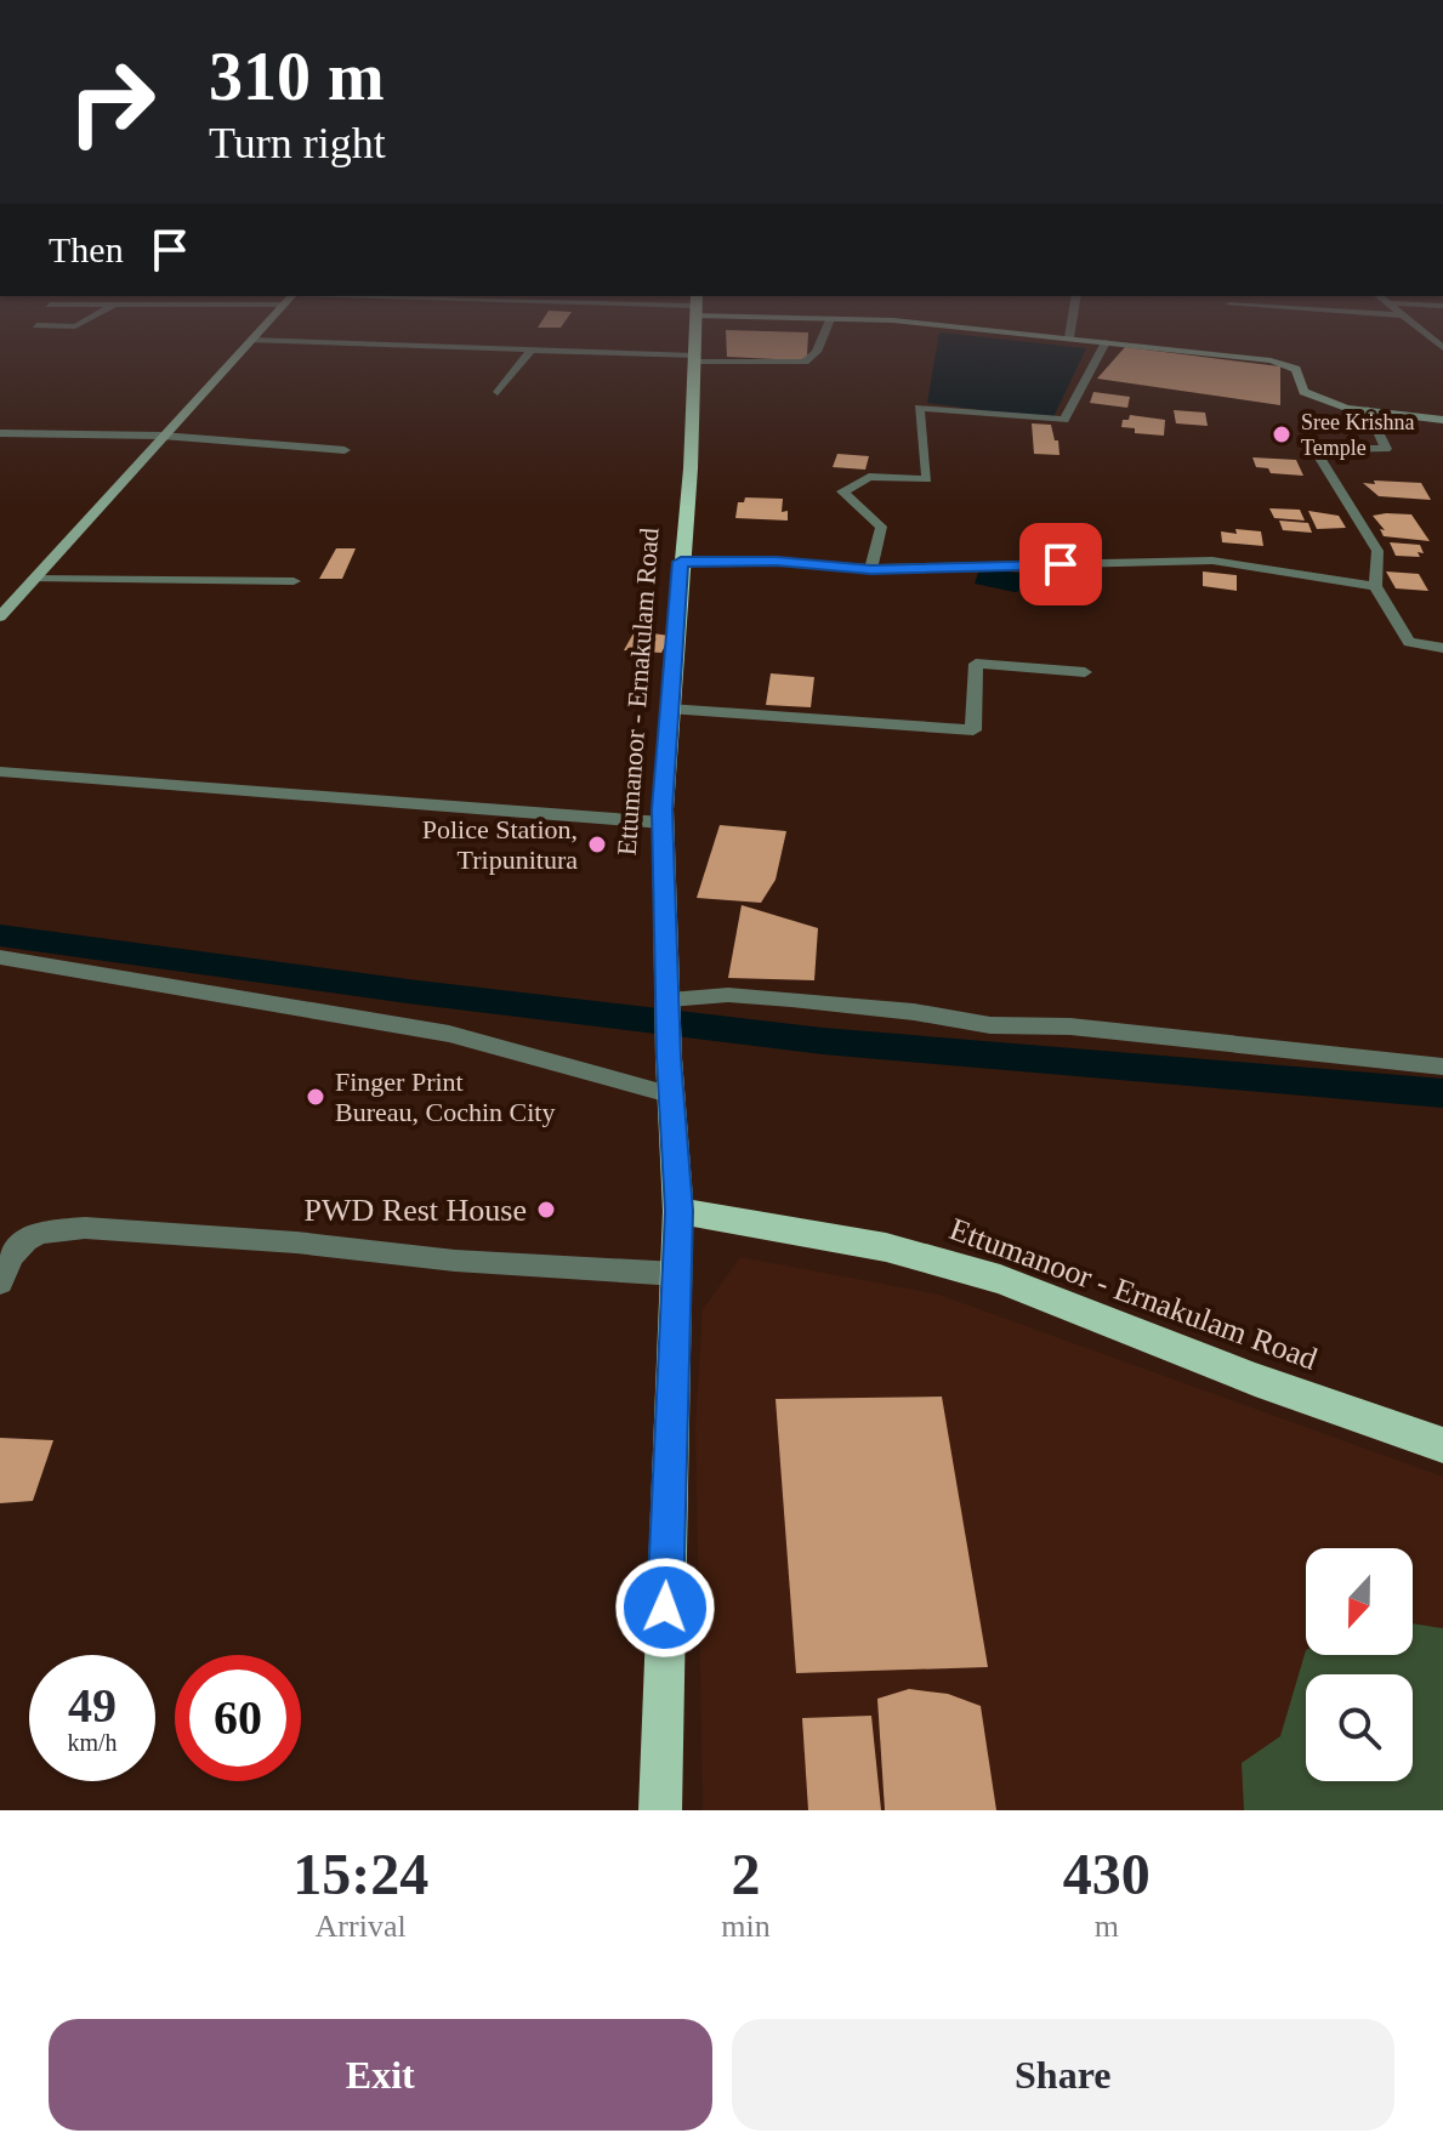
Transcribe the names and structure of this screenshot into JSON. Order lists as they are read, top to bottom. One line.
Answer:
{"streets":{"main road":["Ettumanoor - Ernakulam Road"]},"places":["Sree Krishna Temple","Police Station, Tripunitura","Finger Print Bureau, Cochin City","PWD Rest House"],"north":"bottom","page":{"turn":["310 m","Turn right"],"then":"Then","speed":"49 km/h","limit":"60","eta":["15:24","Arrival","2","min","430","m"],"buttons":["Exit","Share"]}}
